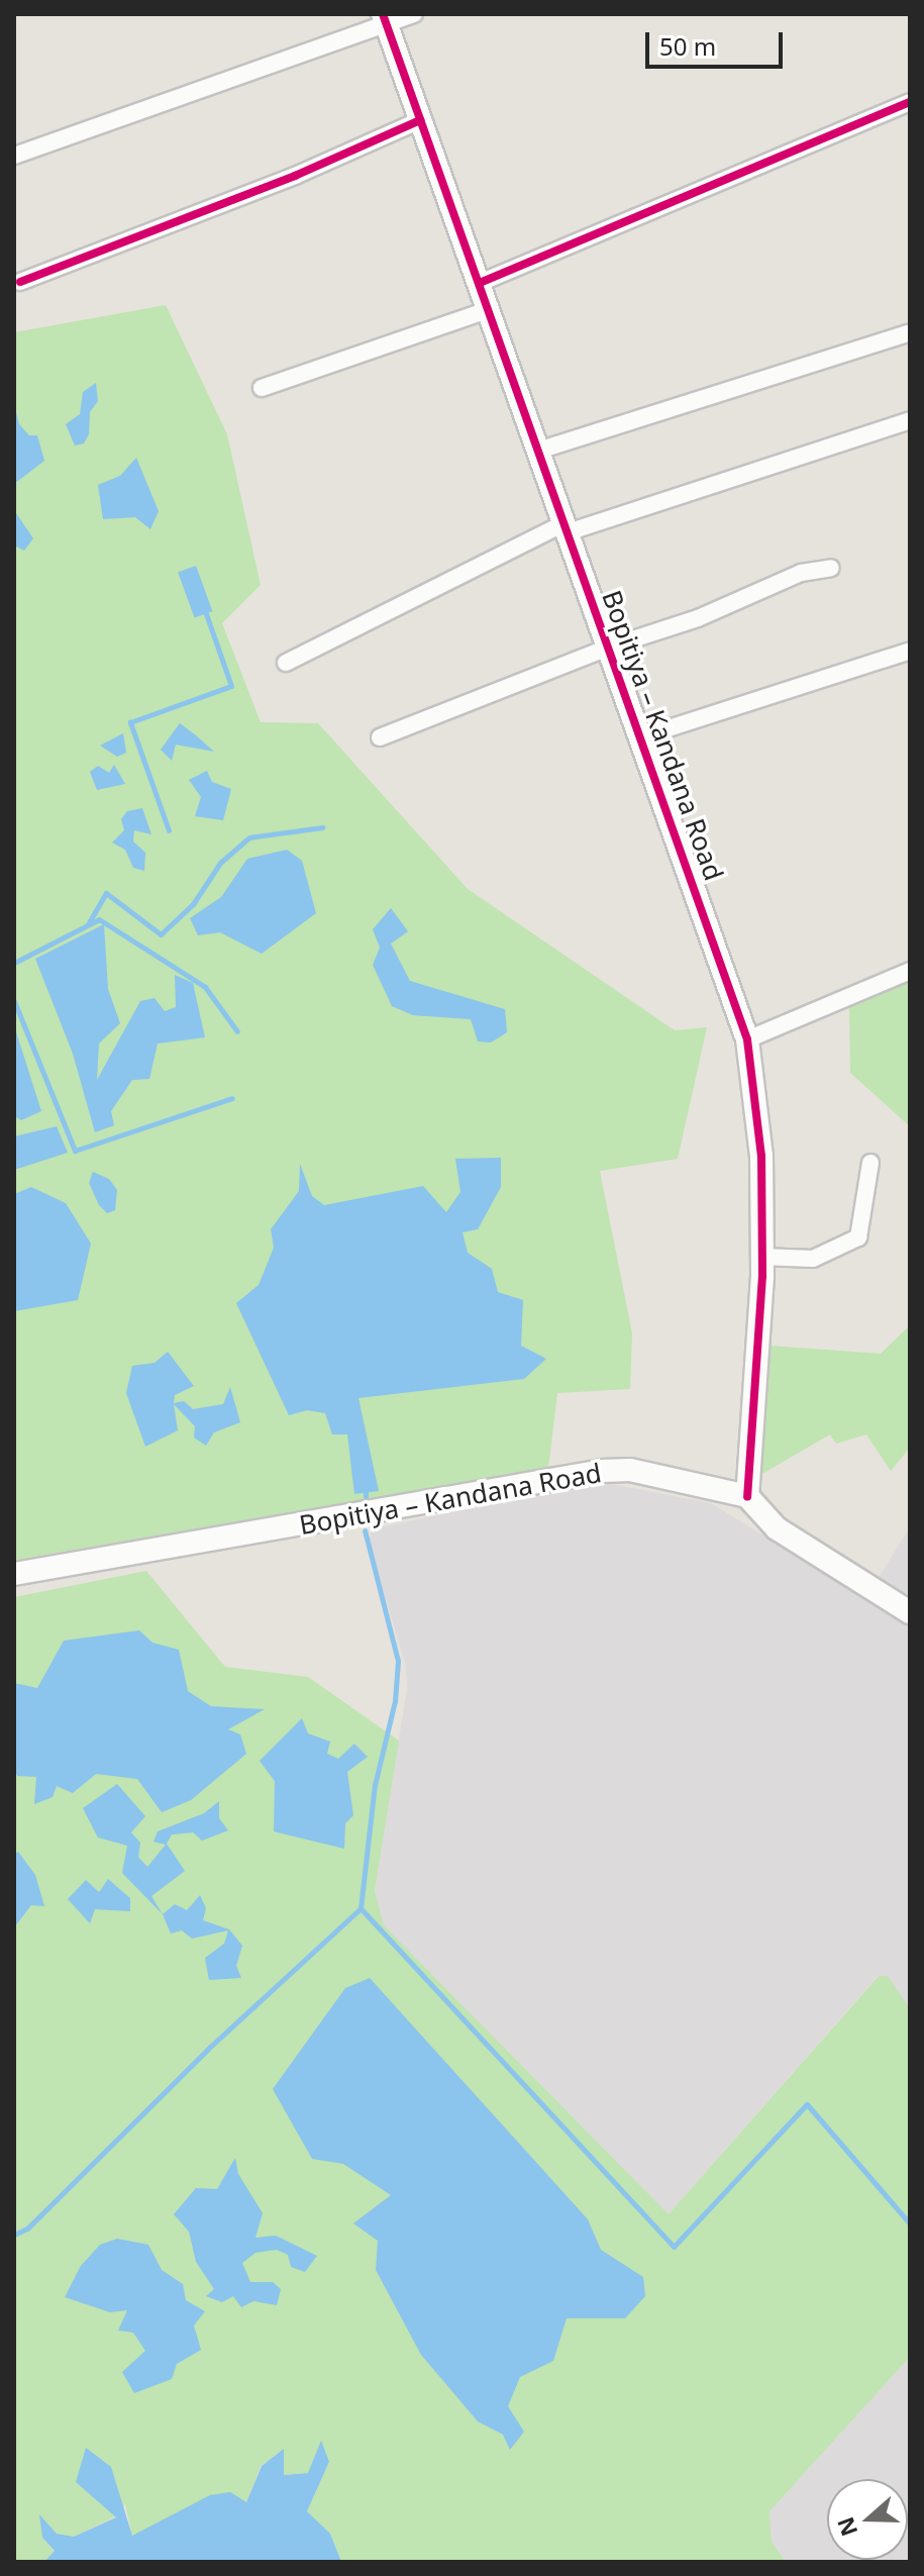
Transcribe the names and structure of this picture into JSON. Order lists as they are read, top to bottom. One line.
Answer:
{"streets":{"street":["Bopitiya – Kandana Road"]},"scale_bar":"50 m","north":"left"}
